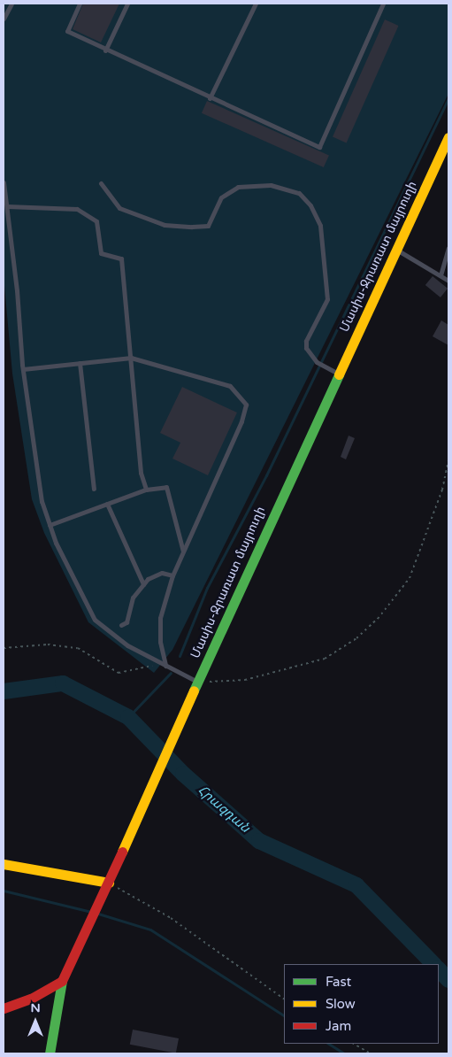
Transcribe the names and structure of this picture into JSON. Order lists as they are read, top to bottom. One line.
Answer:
{"streets":{"main road":["Մասիս-Ջրառատ մայրուղի"]},"water":["Հրազդան"],"legend":["Fast","Slow","Jam"],"north":"top"}
